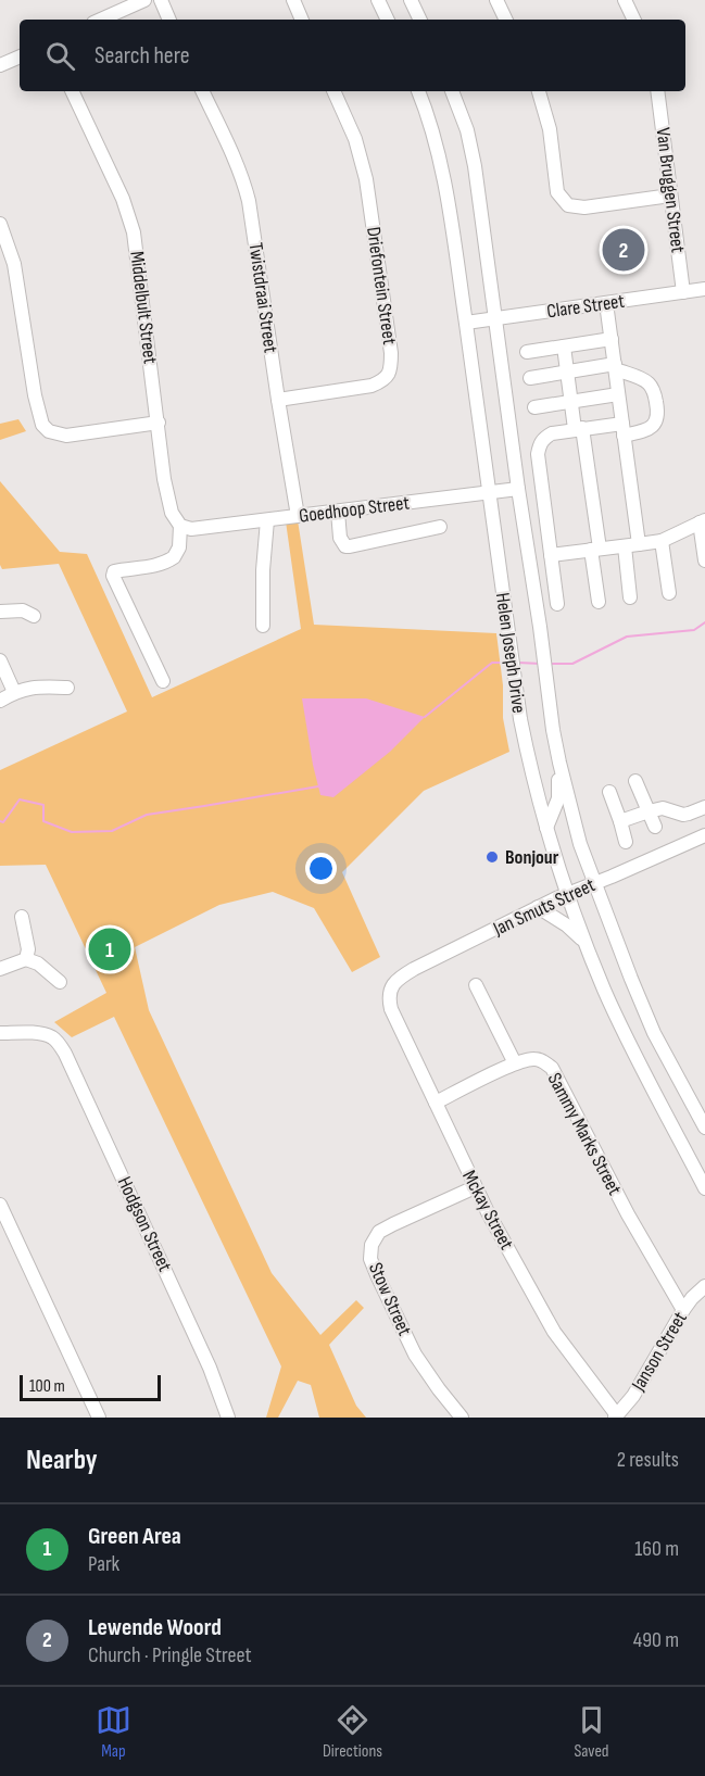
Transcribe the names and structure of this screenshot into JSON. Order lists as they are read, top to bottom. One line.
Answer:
{"streets":{"street":["Van Bruggen Street","Driefontein Street","Twistdraai Street","Clare Street","Middelbult Street","Goedhoop Street","Helen Joseph Drive","Jan Smuts Street","Sammy Marks Street","Mckay Street","Hodgson Street","Stow Street","Janson Street"]},"crossings":[["Van Bruggen Street","Clare Street"],["Driefontein Street","Twistdraai Street"],["Twistdraai Street","Goedhoop Street"],["Clare Street","Helen Joseph Drive"],["Middelbult Street","Goedhoop Street"],["Goedhoop Street","Helen Joseph Drive"],["Helen Joseph Drive","Jan Smuts Street"],["Jan Smuts Street","Mckay Street"],["Sammy Marks Street","Mckay Street"],["Sammy Marks Street","Janson Street"],["Mckay Street","Stow Street"],["Mckay Street","Janson Street"]],"places":["Bonjour"],"scale_bar":"100 m","page":{"search":"Search here","pins":["2","1"],"scale":"100 m","heading":["Nearby","2 results"],"list":[{"mark":"1","name":"Green Area","note":"Park","value":"160 m"},{"mark":"2","name":"Lewende Woord","note":"Church · Pringle Street","value":"490 m"}],"nav":["Map","Directions","Saved"]}}
